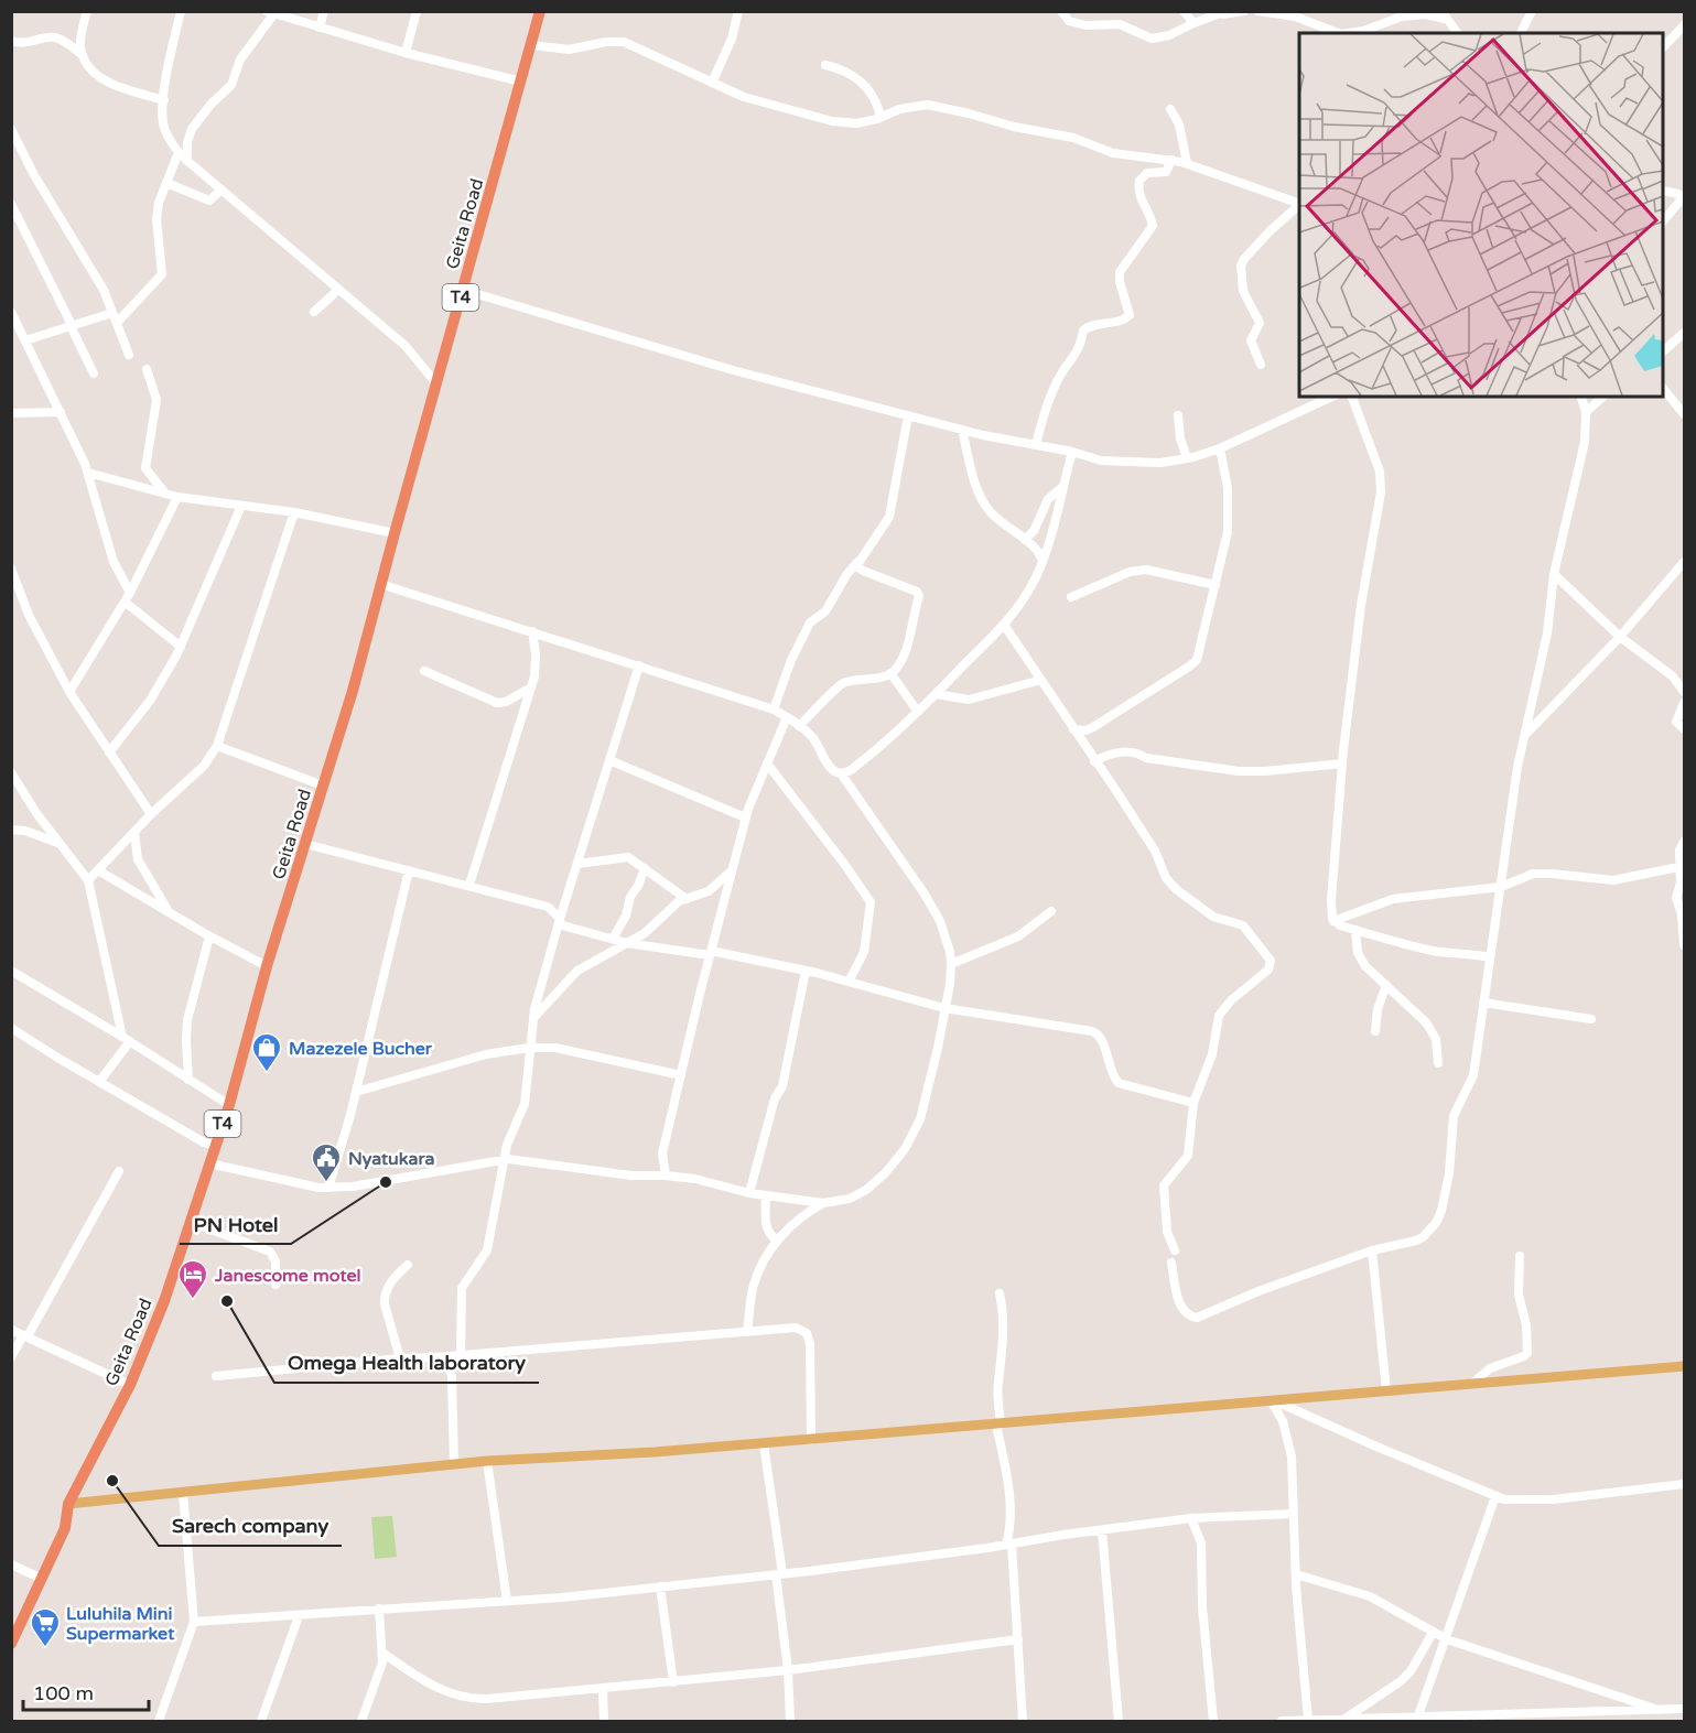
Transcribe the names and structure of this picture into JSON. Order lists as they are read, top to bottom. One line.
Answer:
{"streets":{"highway":["Geita Road","T4"]},"places":{"shop":["Mazezele Bucher"],"other":["PN Hotel","Omega Health laboratory","Sarech company"],"public building":["Nyatukara"],"hotel":["Janescome motel"],"supermarket":["Luluhila Mini Supermarket"]},"scale_bar":"100 m"}
